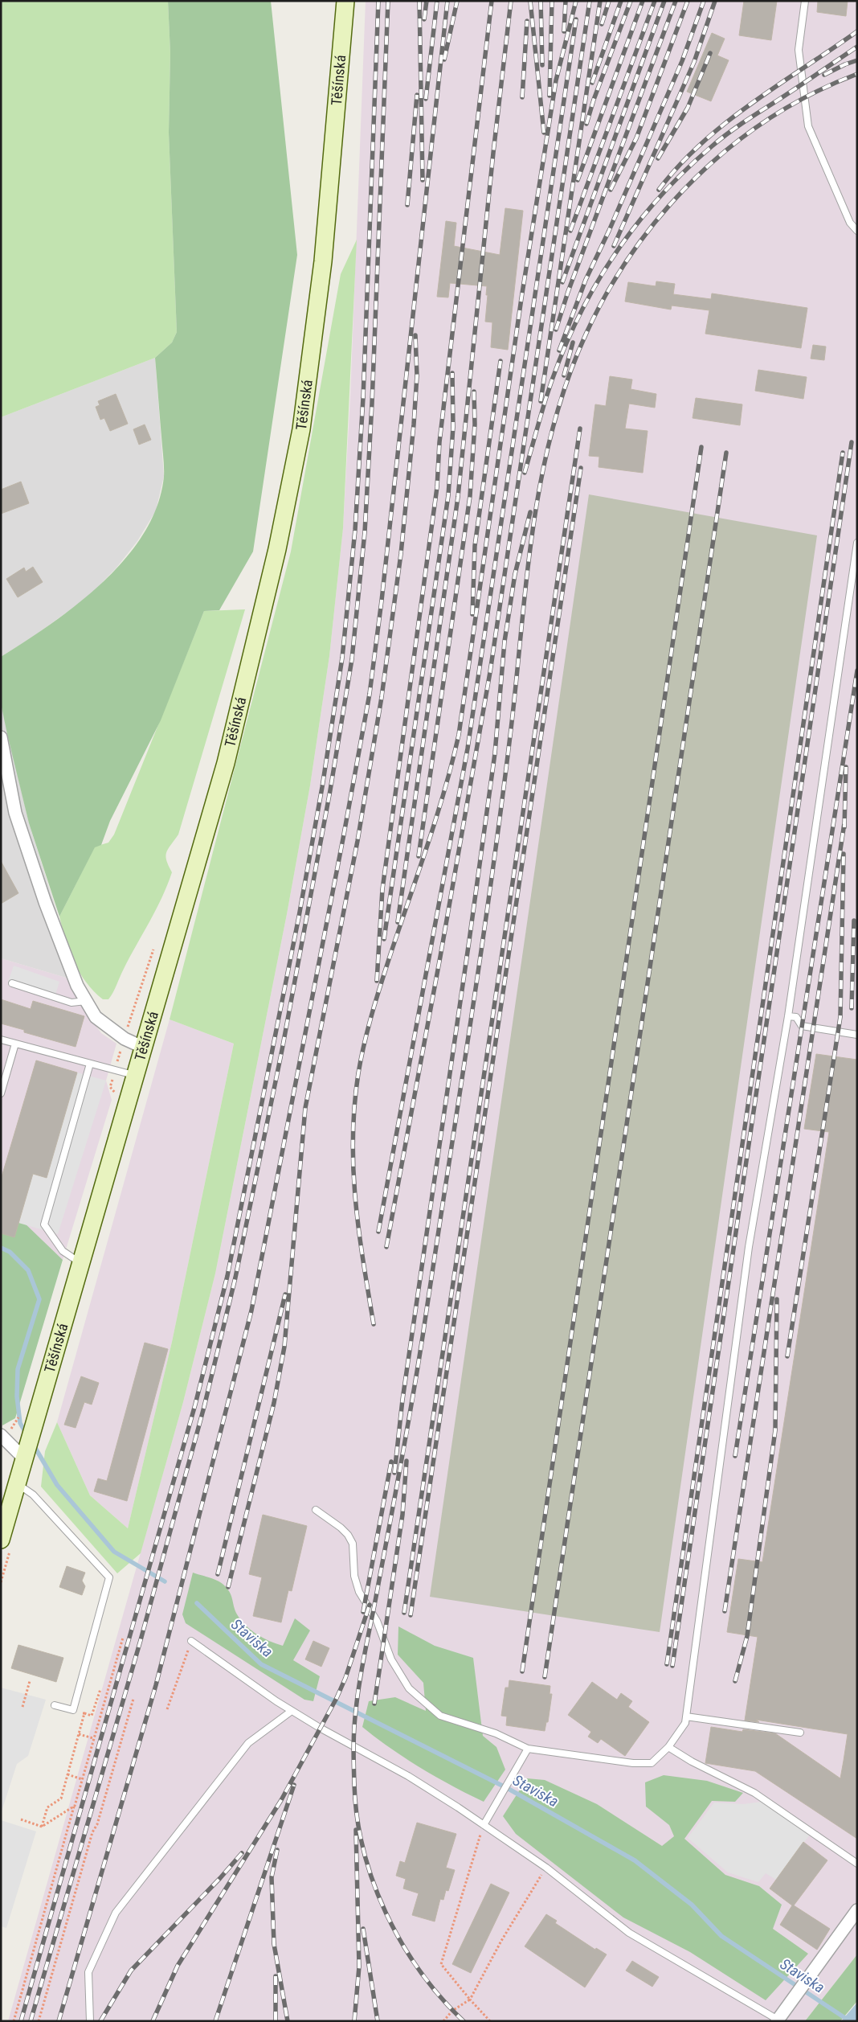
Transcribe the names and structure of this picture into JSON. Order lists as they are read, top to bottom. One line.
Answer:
{"streets":{"main road":["Těšínská"]},"water":["Staviska"]}
